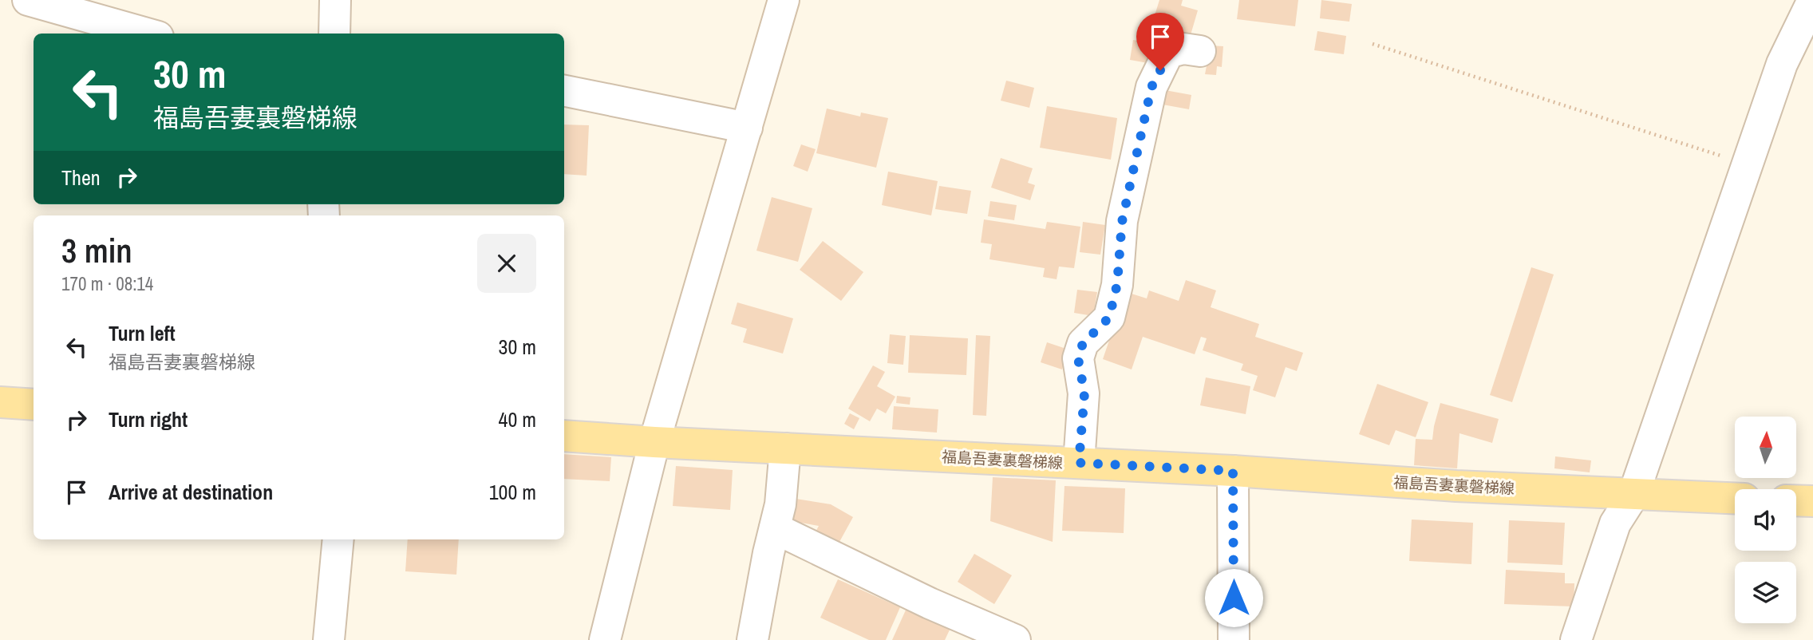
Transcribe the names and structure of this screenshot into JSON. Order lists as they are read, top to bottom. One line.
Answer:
{"streets":{"main road":["福島吾妻裏磐梯線"]},"north":"top","page":{"turn":["30 m","福島吾妻裏磐梯線"],"then":"Then","heading":["3 min","170 m · 08:14"],"list":[{"name":"Turn left","note":"福島吾妻裏磐梯線","value":"30 m"},{"name":"Turn right","value":"40 m"},{"name":"Arrive at destination","value":"100 m"}]}}
